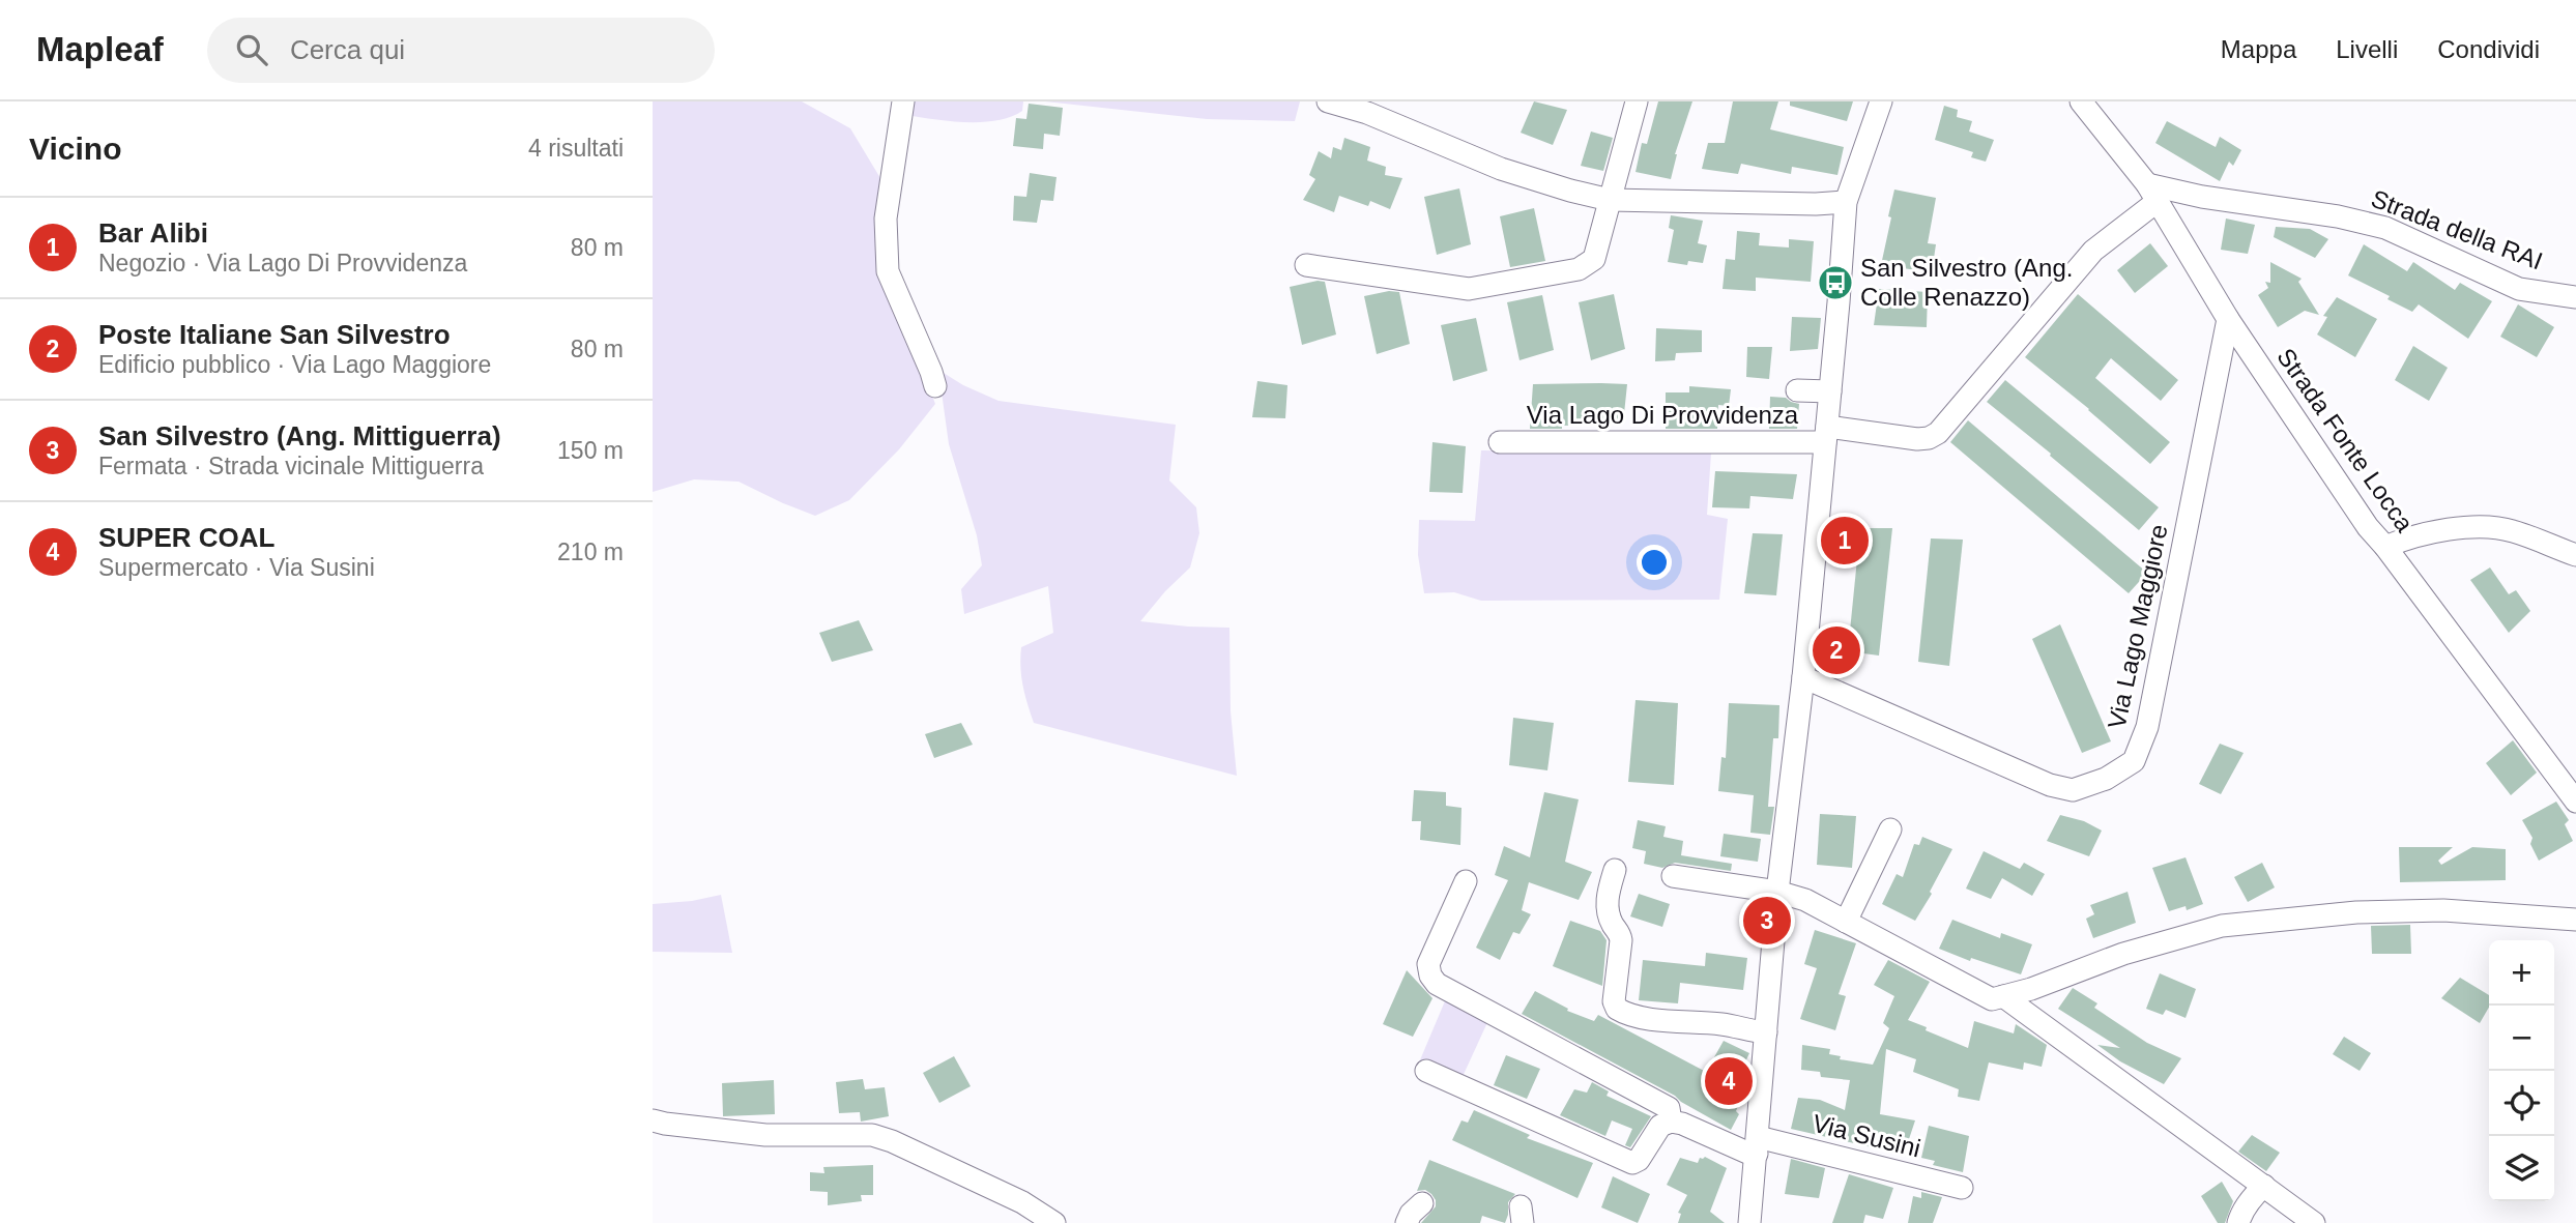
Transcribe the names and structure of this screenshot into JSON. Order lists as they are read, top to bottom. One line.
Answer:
{"streets":{"street":["Strada della RAI","Via Lago Di Provvidenza","Strada Fonte Locca","Via Lago Maggiore","Via Susini"]},"crossings":[["Strada della RAI","Via Lago Di Provvidenza"],["Strada della RAI","Strada Fonte Locca"],["Via Lago Di Provvidenza","Strada Fonte Locca"],["Strada Fonte Locca","Via Lago Maggiore"]],"places":{"bus stop":["San Silvestro (Ang. Colle Renazzo)"]},"page":{"header":"Mapleaf","search":"Cerca qui","nav":["Mappa","Livelli","Condividi"],"heading":["Vicino","4 risultati"],"list":[{"mark":"1","name":"Bar Alibi","note":"Negozio · Via Lago Di Provvidenza","value":"80 m"},{"mark":"2","name":"Poste Italiane San Silvestro","note":"Edificio pubblico · Via Lago Maggiore","value":"80 m"},{"mark":"3","name":"San Silvestro (Ang. Mittiguerra)","note":"Fermata · Strada vicinale Mittiguerra","value":"150 m"},{"mark":"4","name":"SUPER COAL","note":"Supermercato · Via Susini","value":"210 m"}],"pins":["1","2","3","4"],"map_buttons":["+","−"]}}
